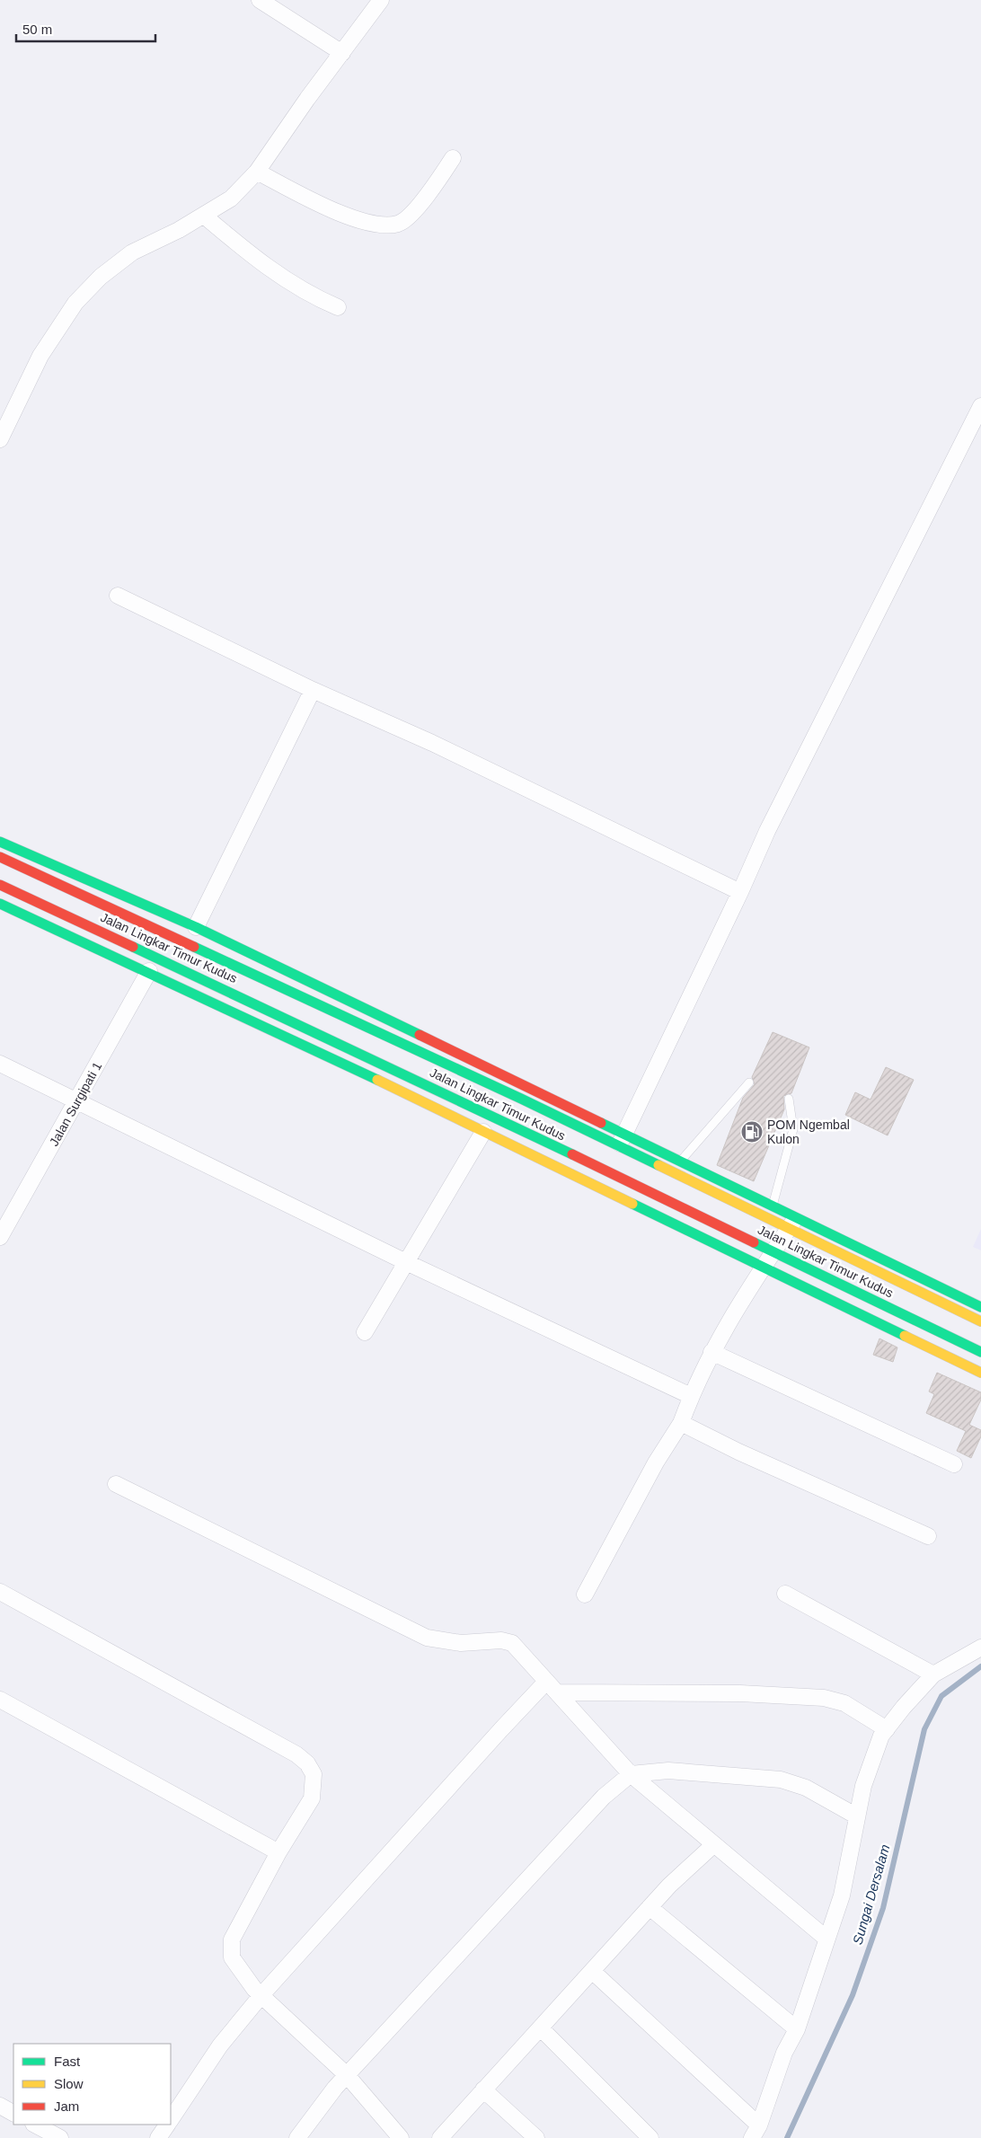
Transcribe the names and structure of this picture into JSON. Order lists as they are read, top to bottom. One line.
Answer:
{"streets":{"main road":["Jalan Lingkar Timur Kudus"],"street":["Jalan Surgipati 1"]},"water":["Sungai Dersalam"],"places":{"fuel station":["POM Ngembal Kulon"]},"legend":["Fast","Slow","Jam"],"scale_bar":"50 m"}
